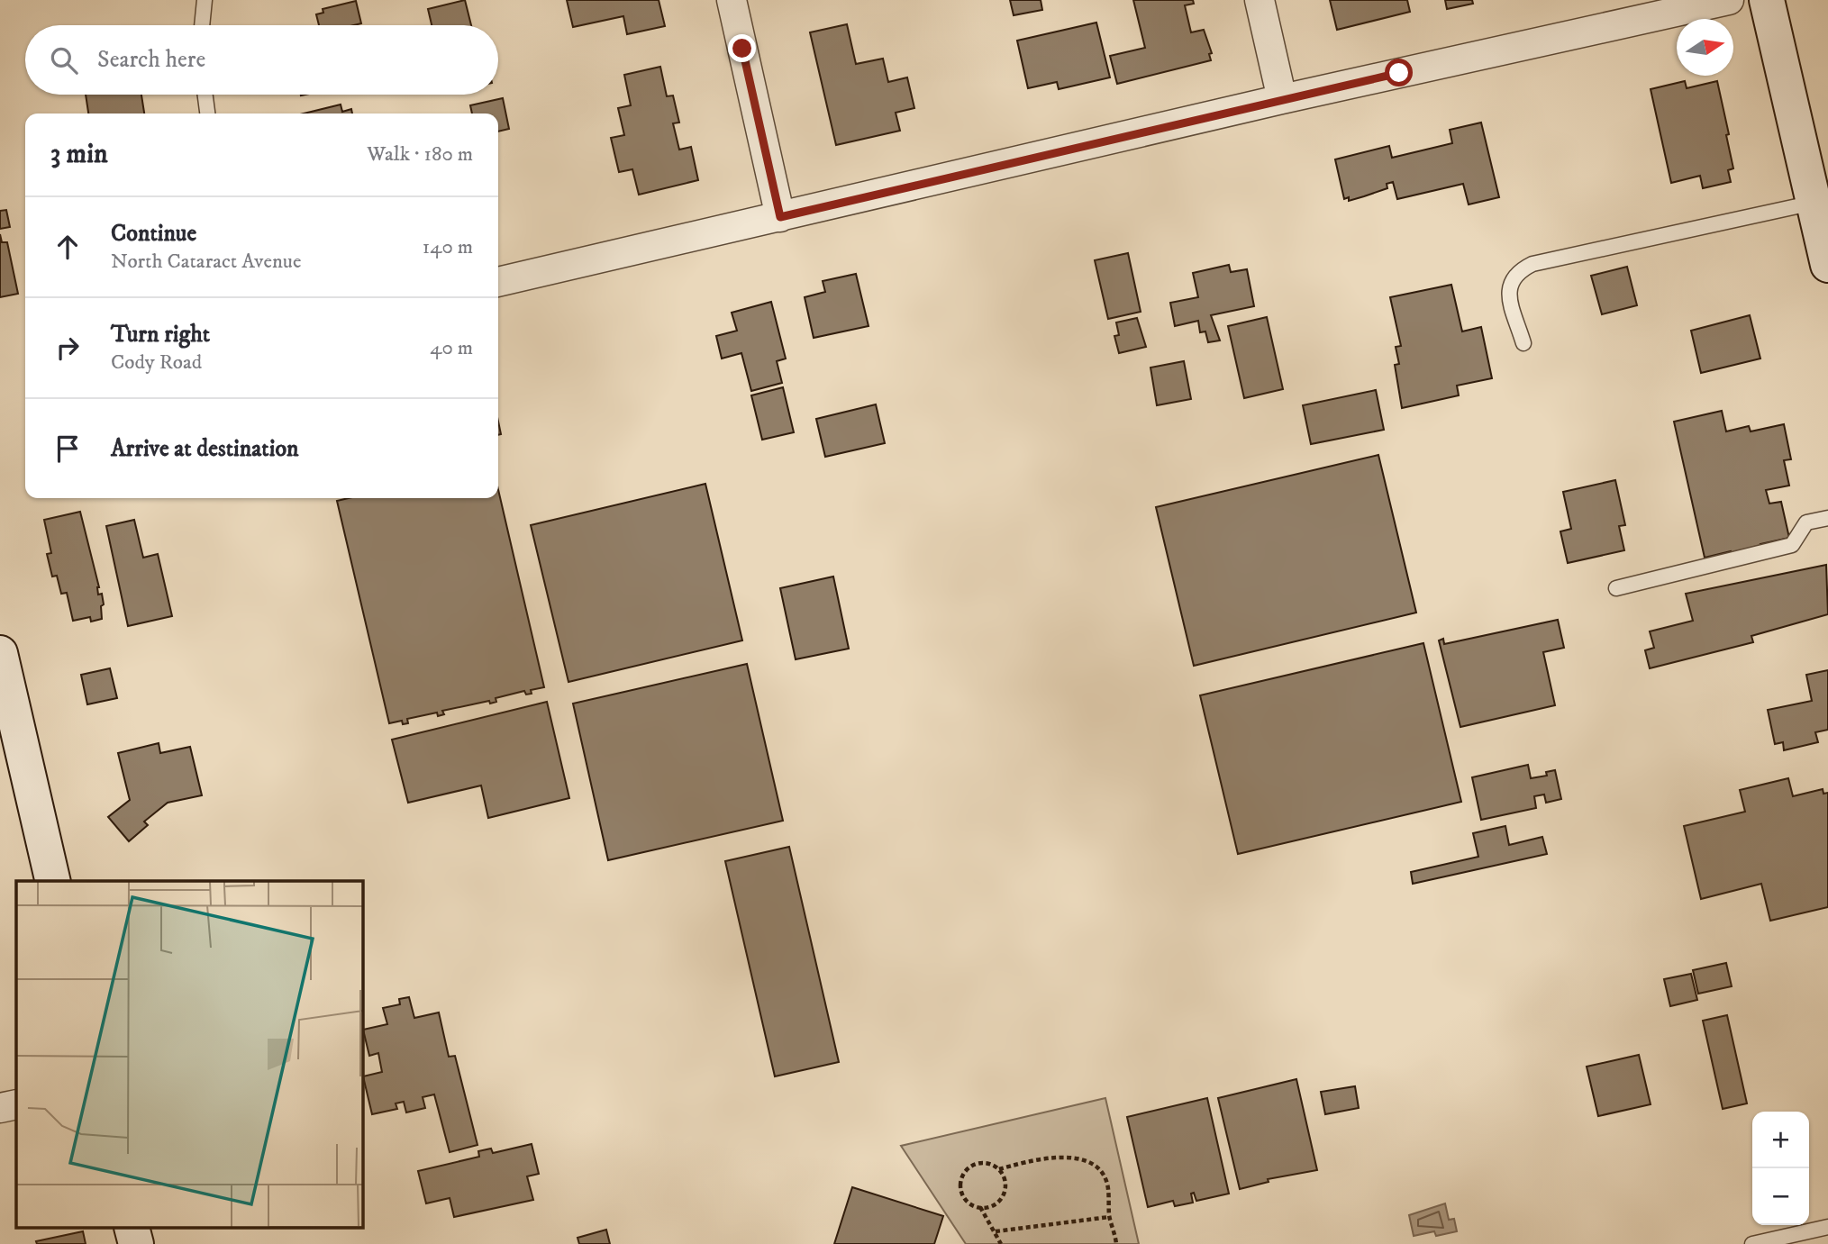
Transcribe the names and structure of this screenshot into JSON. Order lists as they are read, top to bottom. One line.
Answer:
{"north":"right","page":{"search":"Search here","heading":["3 min","Walk · 180 m"],"list":[["Continue","North Cataract Avenue","140 m"],["Turn right","Cody Road","40 m"],"Arrive at destination"],"map_buttons":["+","−"]}}
